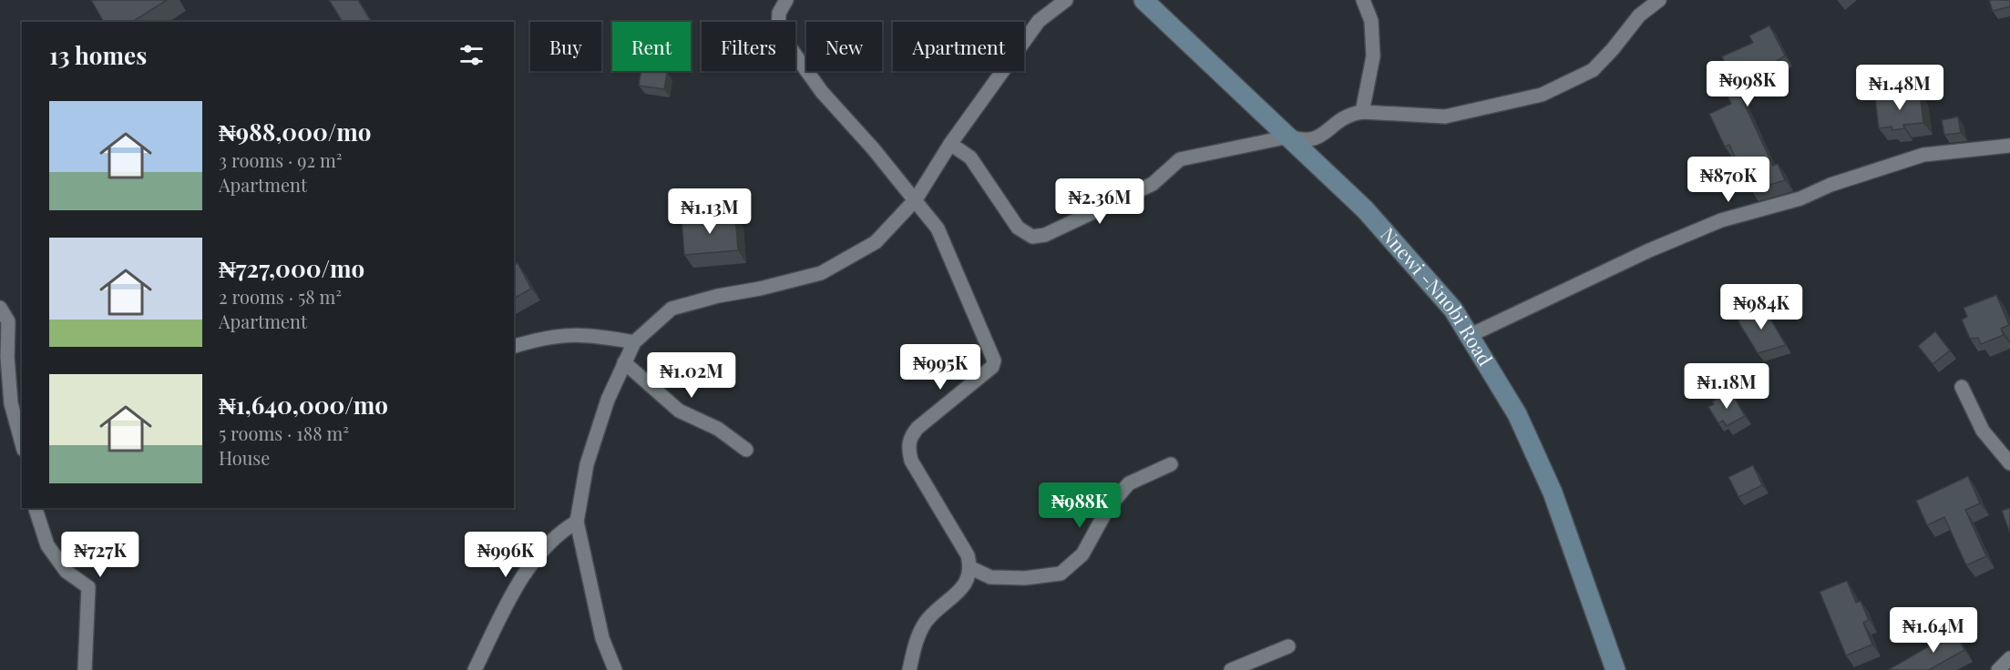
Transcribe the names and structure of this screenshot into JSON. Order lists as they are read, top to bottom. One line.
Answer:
{"streets":{"main road":["Nnewi -Nnobi Road"]},"page":{"chip":["Buy","Rent","Filters","New","Apartment"],"heading":"13 homes","price":["₦998K","₦1.48M","₦870K","₦2.36M","₦1.13M","₦984K","₦995K","₦1.02M","₦1.18M","₦988K","₦727K","₦996K","₦1.64M"],"list":[{"name":"₦988,000/mo","note":"3 rooms · 92 m² · Apartment"},{"name":"₦727,000/mo","note":"2 rooms · 58 m² · Apartment"},{"name":"₦1,640,000/mo","note":"5 rooms · 188 m² · House"}]}}
